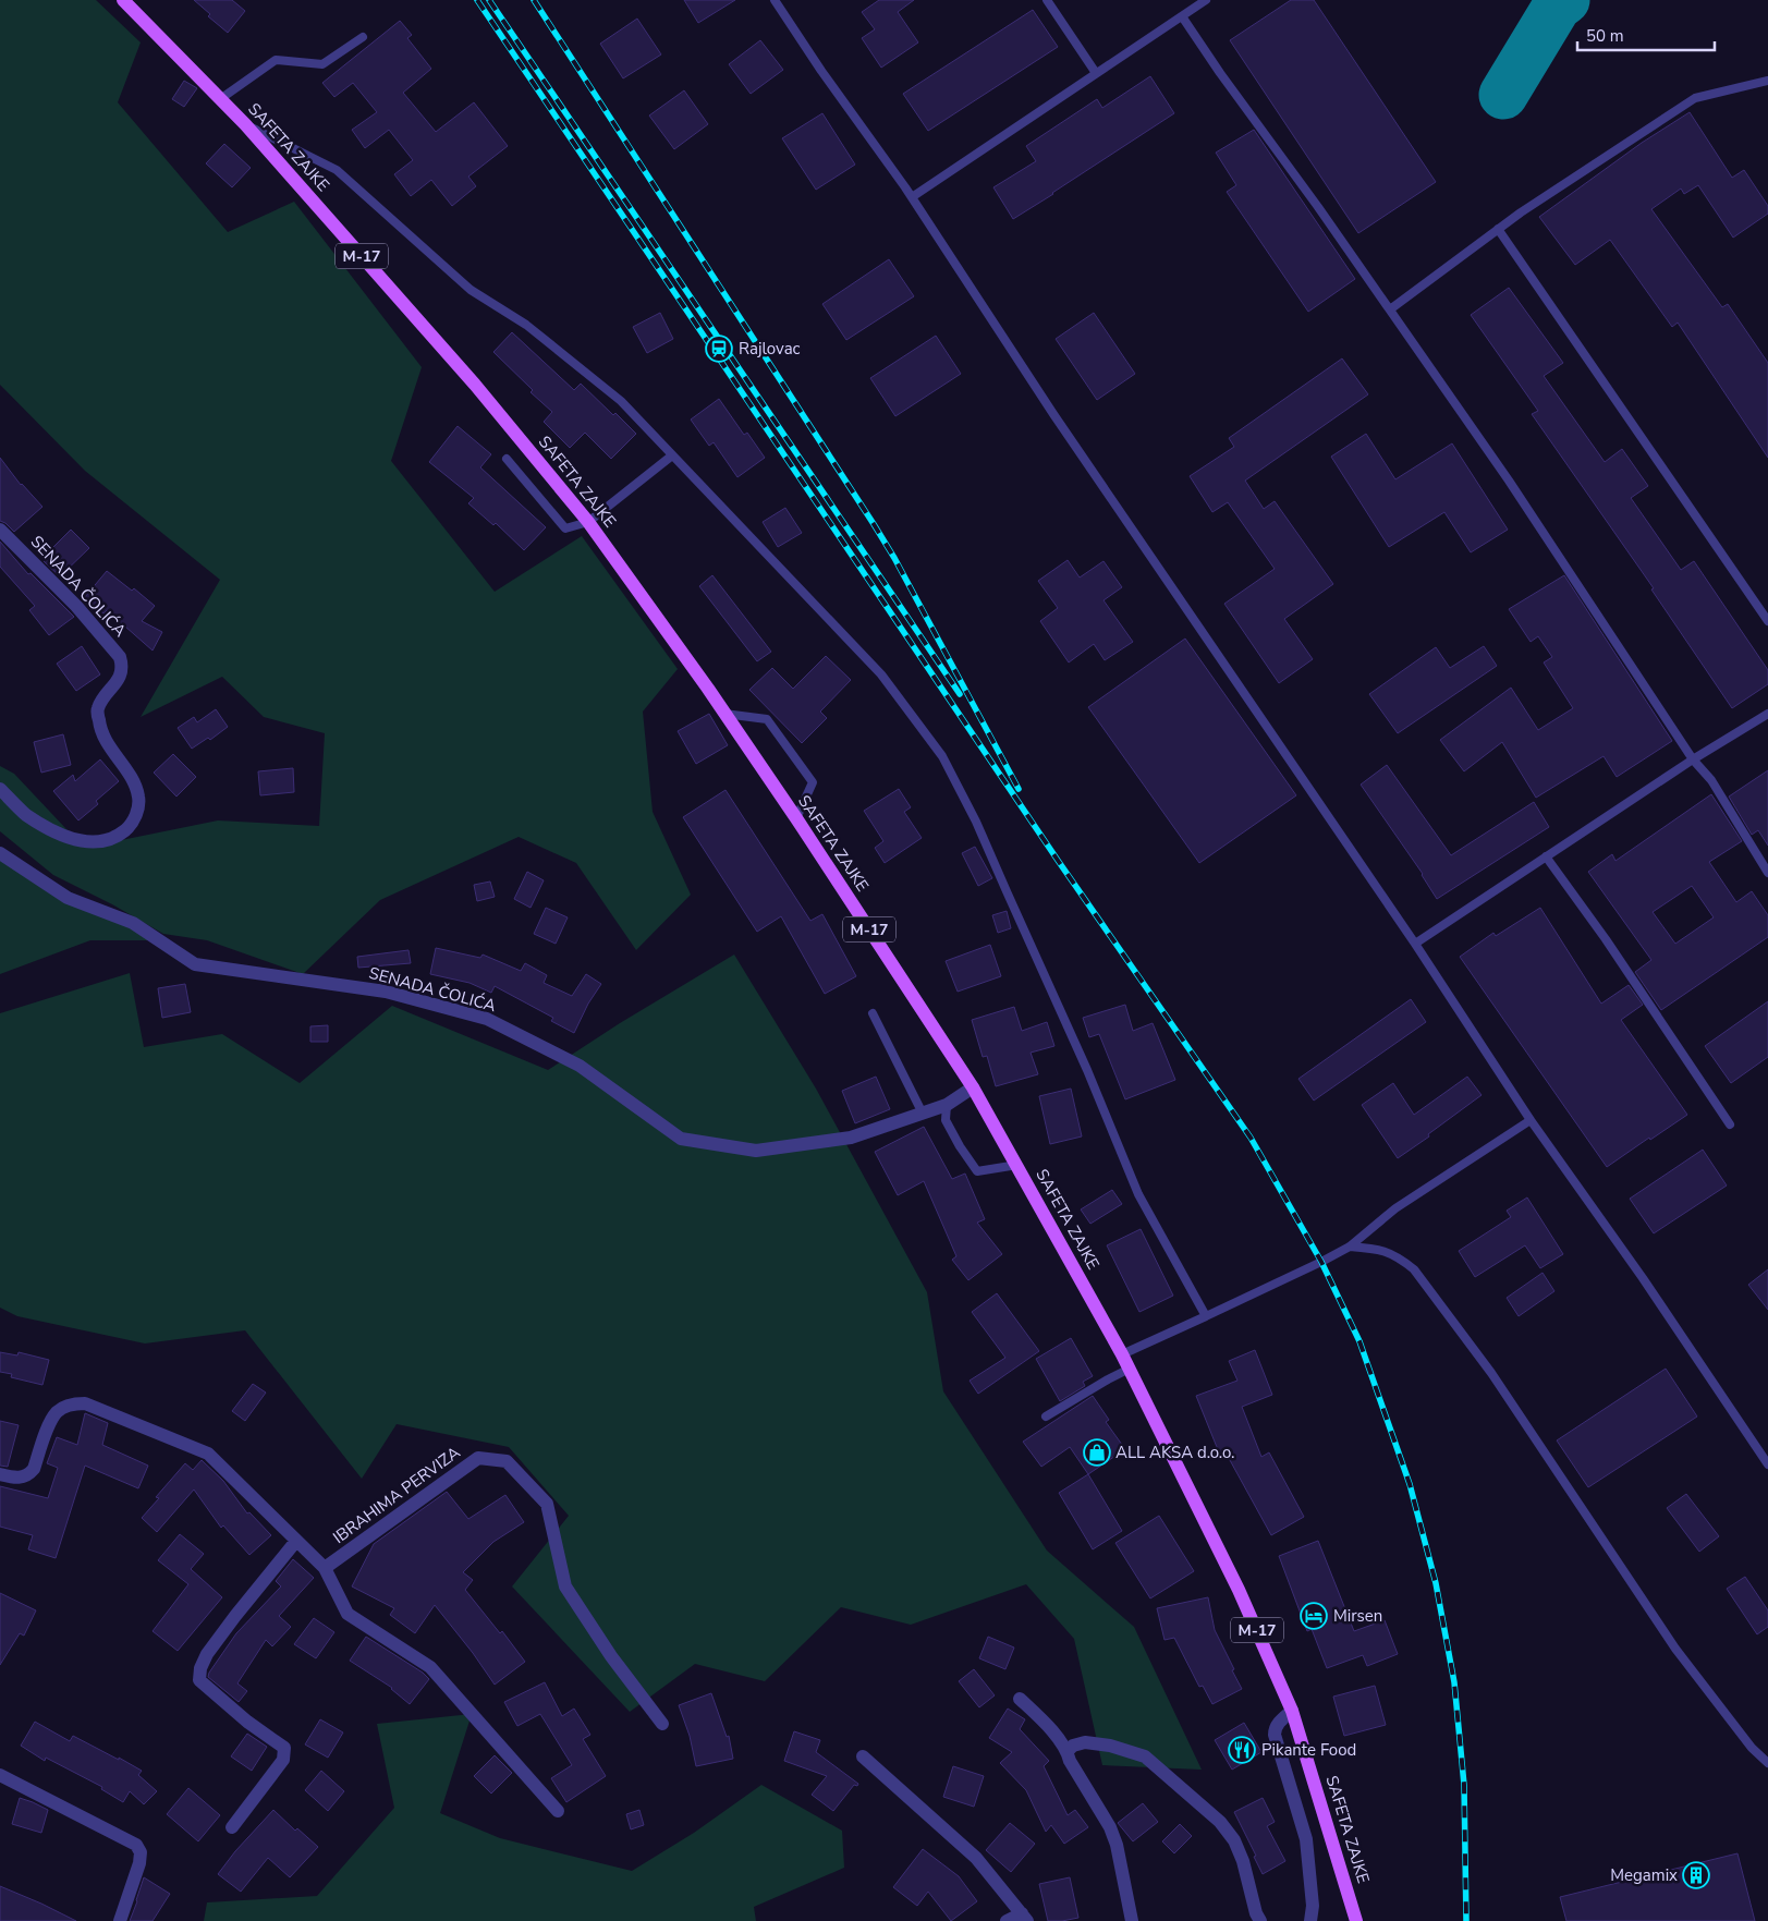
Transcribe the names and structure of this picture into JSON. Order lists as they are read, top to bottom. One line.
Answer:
{"streets":{"main road":["SAFETA ZAJKE","M-17"],"street":["SENADA ČOLIĆA","IBRAHIMA PERVIZA"]},"crossings":[["SAFETA ZAJKE","SENADA ČOLIĆA"]],"places":{"station":["Rajlovac"],"shop":["ALL AKSA d.o.o."],"hotel":["Mirsen"],"restaurant":["Pikante Food"],"building":["Megamix"]},"scale_bar":"50 m"}
